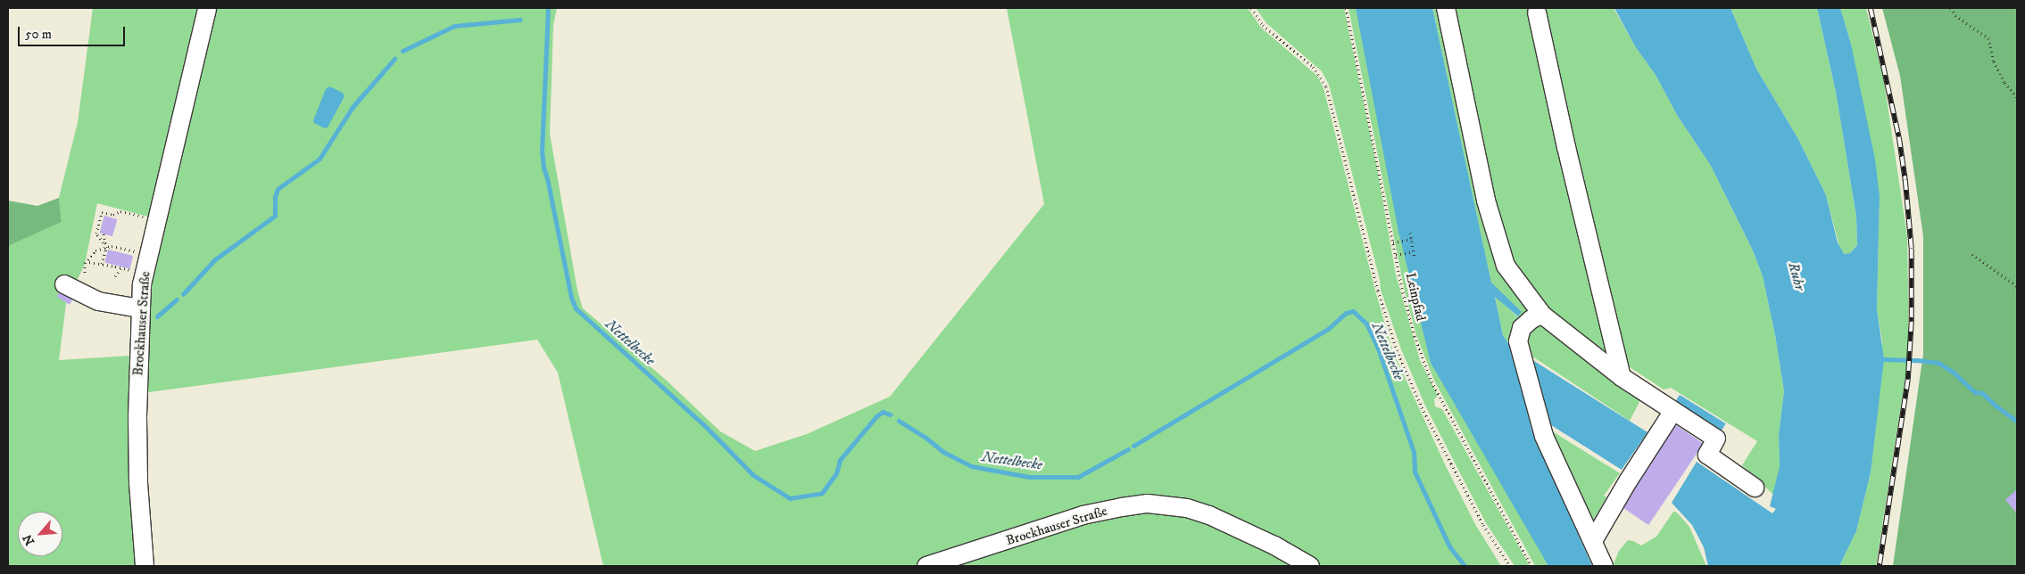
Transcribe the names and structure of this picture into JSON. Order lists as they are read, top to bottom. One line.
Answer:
{"streets":{"street":["Brockhauser Straße"],"path":["Leinpfad"]},"water":["Ruhr","Nettelbecke"],"scale_bar":"50 m","north":"bottom left"}
